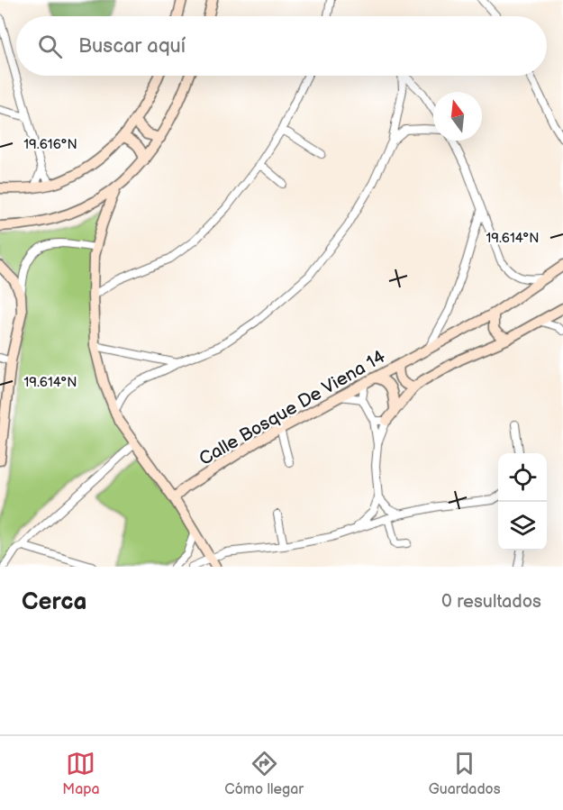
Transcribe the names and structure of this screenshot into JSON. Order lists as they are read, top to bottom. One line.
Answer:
{"streets":{"street":["Calle Bosque De Viena 14"]},"north":"top","page":{"search":"Buscar aquí","heading":["Cerca","0 resultados"],"nav":["Mapa","Cómo llegar","Guardados"]},"coordinates":["19.616°N","19.614°N"]}
